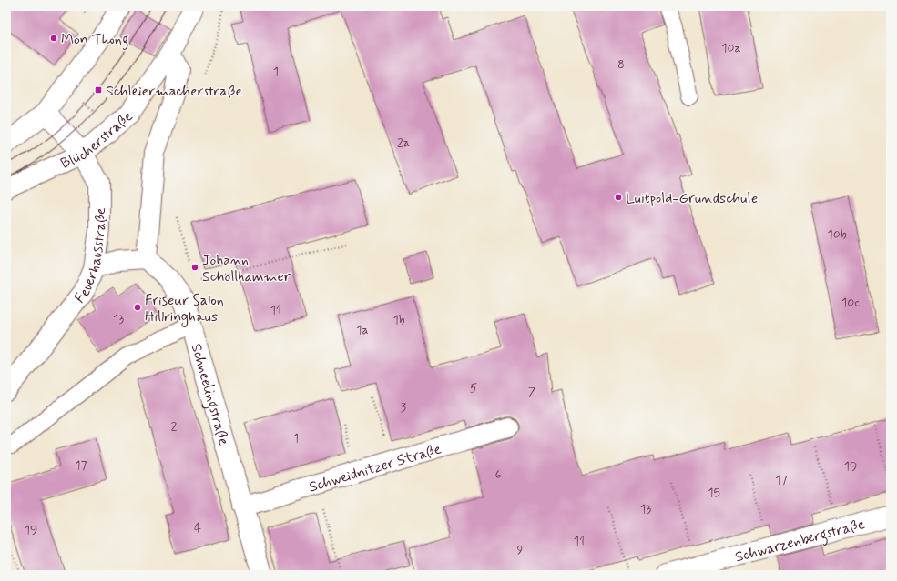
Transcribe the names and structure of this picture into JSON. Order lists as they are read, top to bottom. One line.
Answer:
{"streets":{"street":["Blücherstraße","Feuerhausstraße","Schneelingstraße","Schweidnitzer Straße","Schwarzenbergstraße"]},"crossings":[["Blücherstraße","Feuerhausstraße"],["Schneelingstraße","Schweidnitzer Straße"]],"places":{"other":["Mon Thong","Luitpold-Grundschule","Johann Schöllhammer","Friseur Salon Hillringhaus"],"transit":["Schleiermacherstraße"]},"house_numbers":["10a","8","1","2a","10b","10c","11","13","1b","1a","5","7","3","2","1","17","19","6","17","15","13","4","19","11","9"]}
